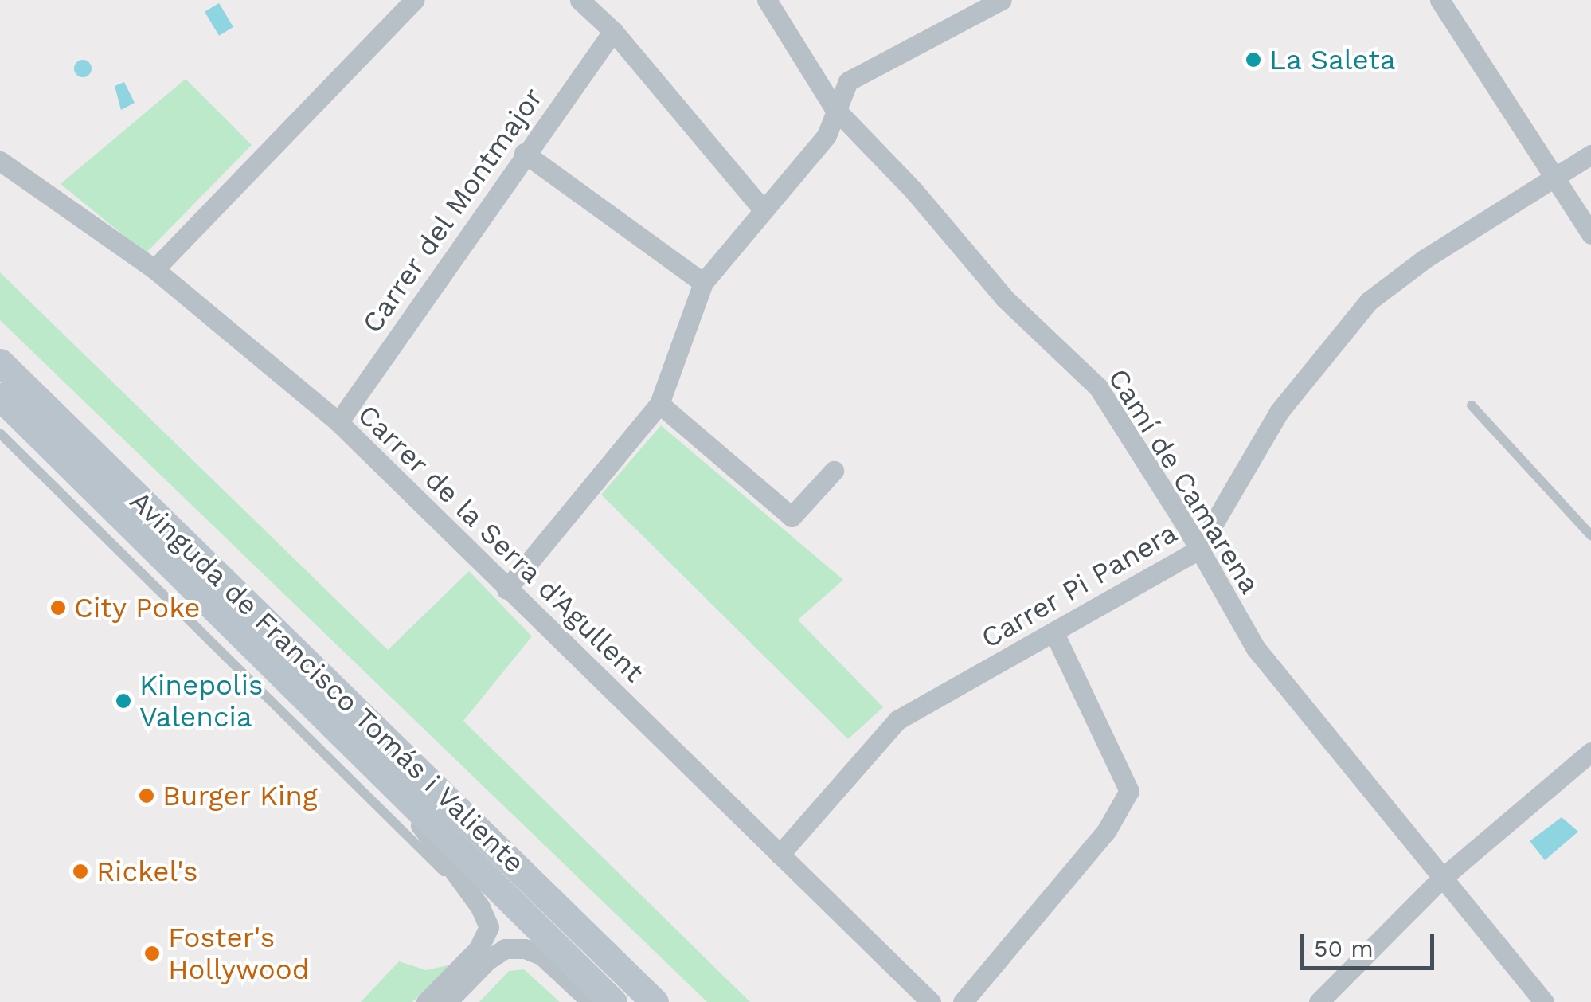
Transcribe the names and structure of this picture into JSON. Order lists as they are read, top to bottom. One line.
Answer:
{"streets":{"main road":["Avinguda de Francisco Tomás i Valiente"],"street":["Carrer del Montmajor","Camí de Camarena","Carrer de la Serra d'Agullent","Carrer Pi Panera"]},"crossings":[["Carrer del Montmajor","Carrer de la Serra d'Agullent"],["Camí de Camarena","Carrer Pi Panera"],["Carrer de la Serra d'Agullent","Carrer Pi Panera"]],"places":["La Saleta","City Poke","Kinepolis Valencia","Burger King","Rickel's","Foster's Hollywood"],"scale_bar":"50 m"}
